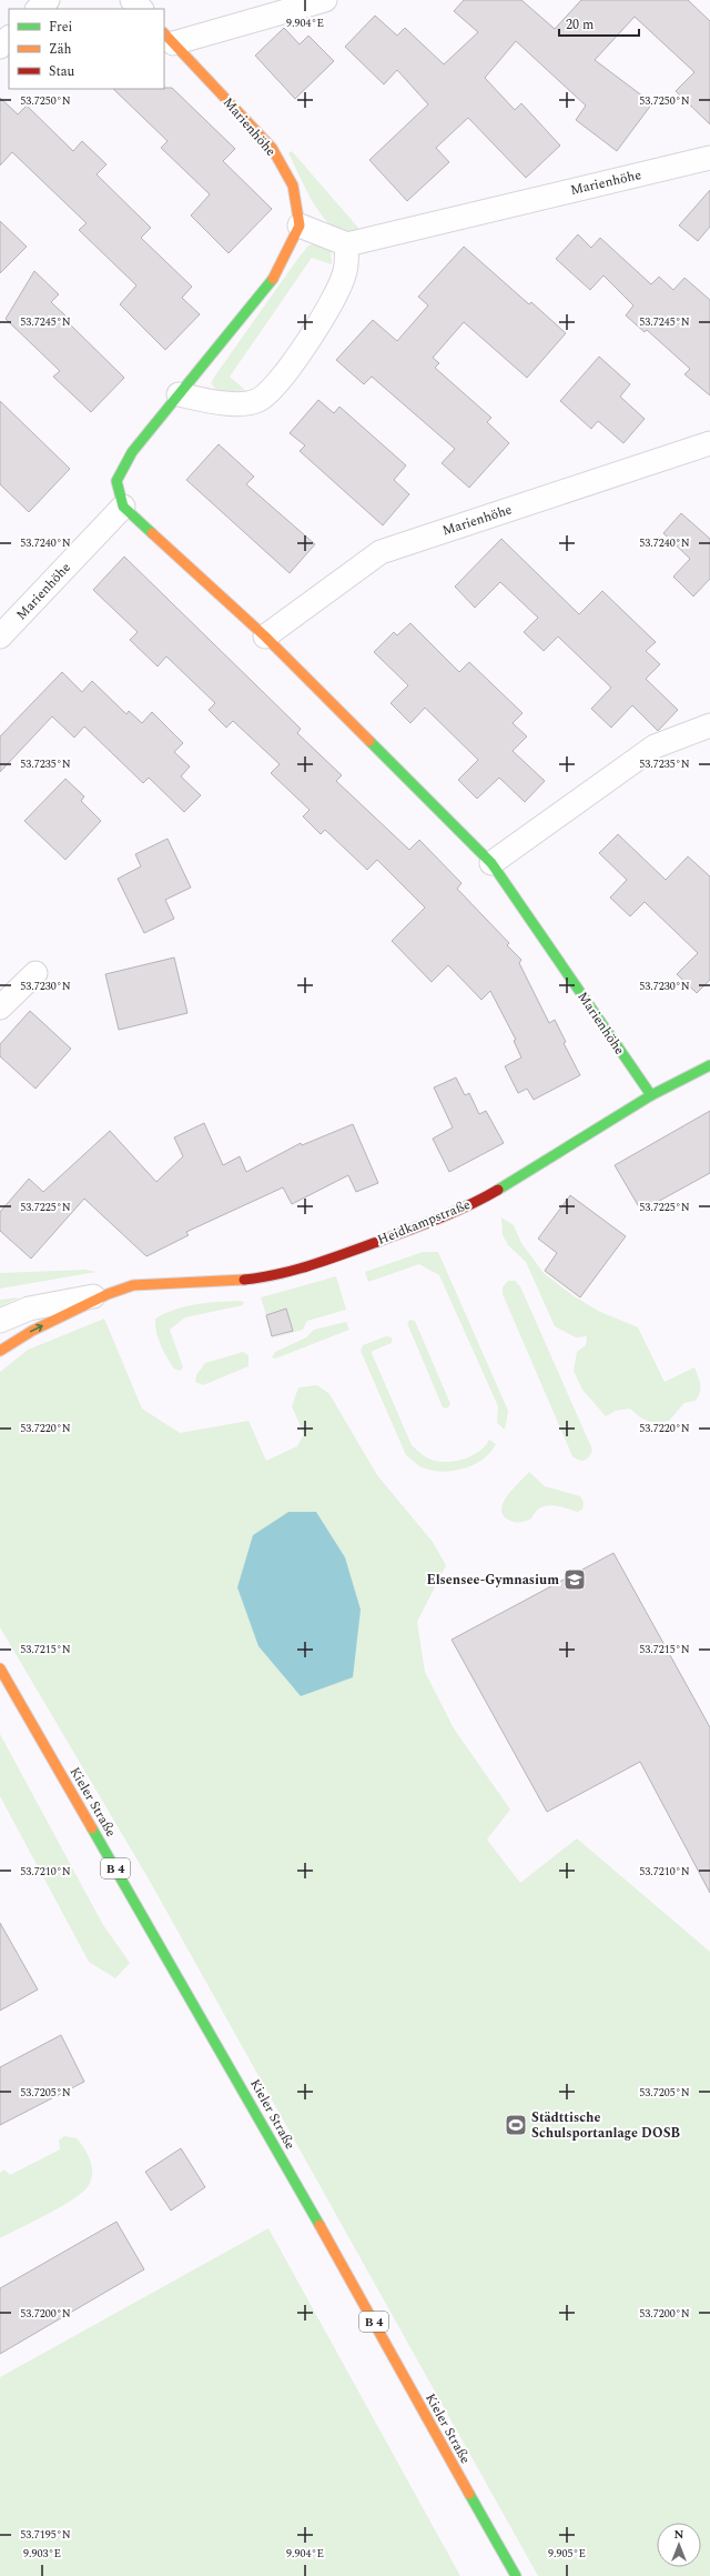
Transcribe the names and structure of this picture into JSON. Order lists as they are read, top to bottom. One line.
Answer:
{"streets":{"street":["Marienhöhe","Heidkampstraße","Kieler Straße","B 4"]},"crossings":[["Marienhöhe","Heidkampstraße"]],"places":{"school or university":["Elsensee-Gymnasium"],"sports":["Städttische Schulsportanlage DOSB"]},"legend":["Frei","Zäh","Stau"],"scale_bar":"20 m","north":"top","coordinates":["9.904°E","53.7250°N","53.7245°N","53.7240°N","53.7235°N","53.7230°N","53.7225°N","53.7220°N","53.7215°N","53.7210°N","53.7205°N","53.7200°N","53.7195°N","9.903°E","9.905°E"]}
